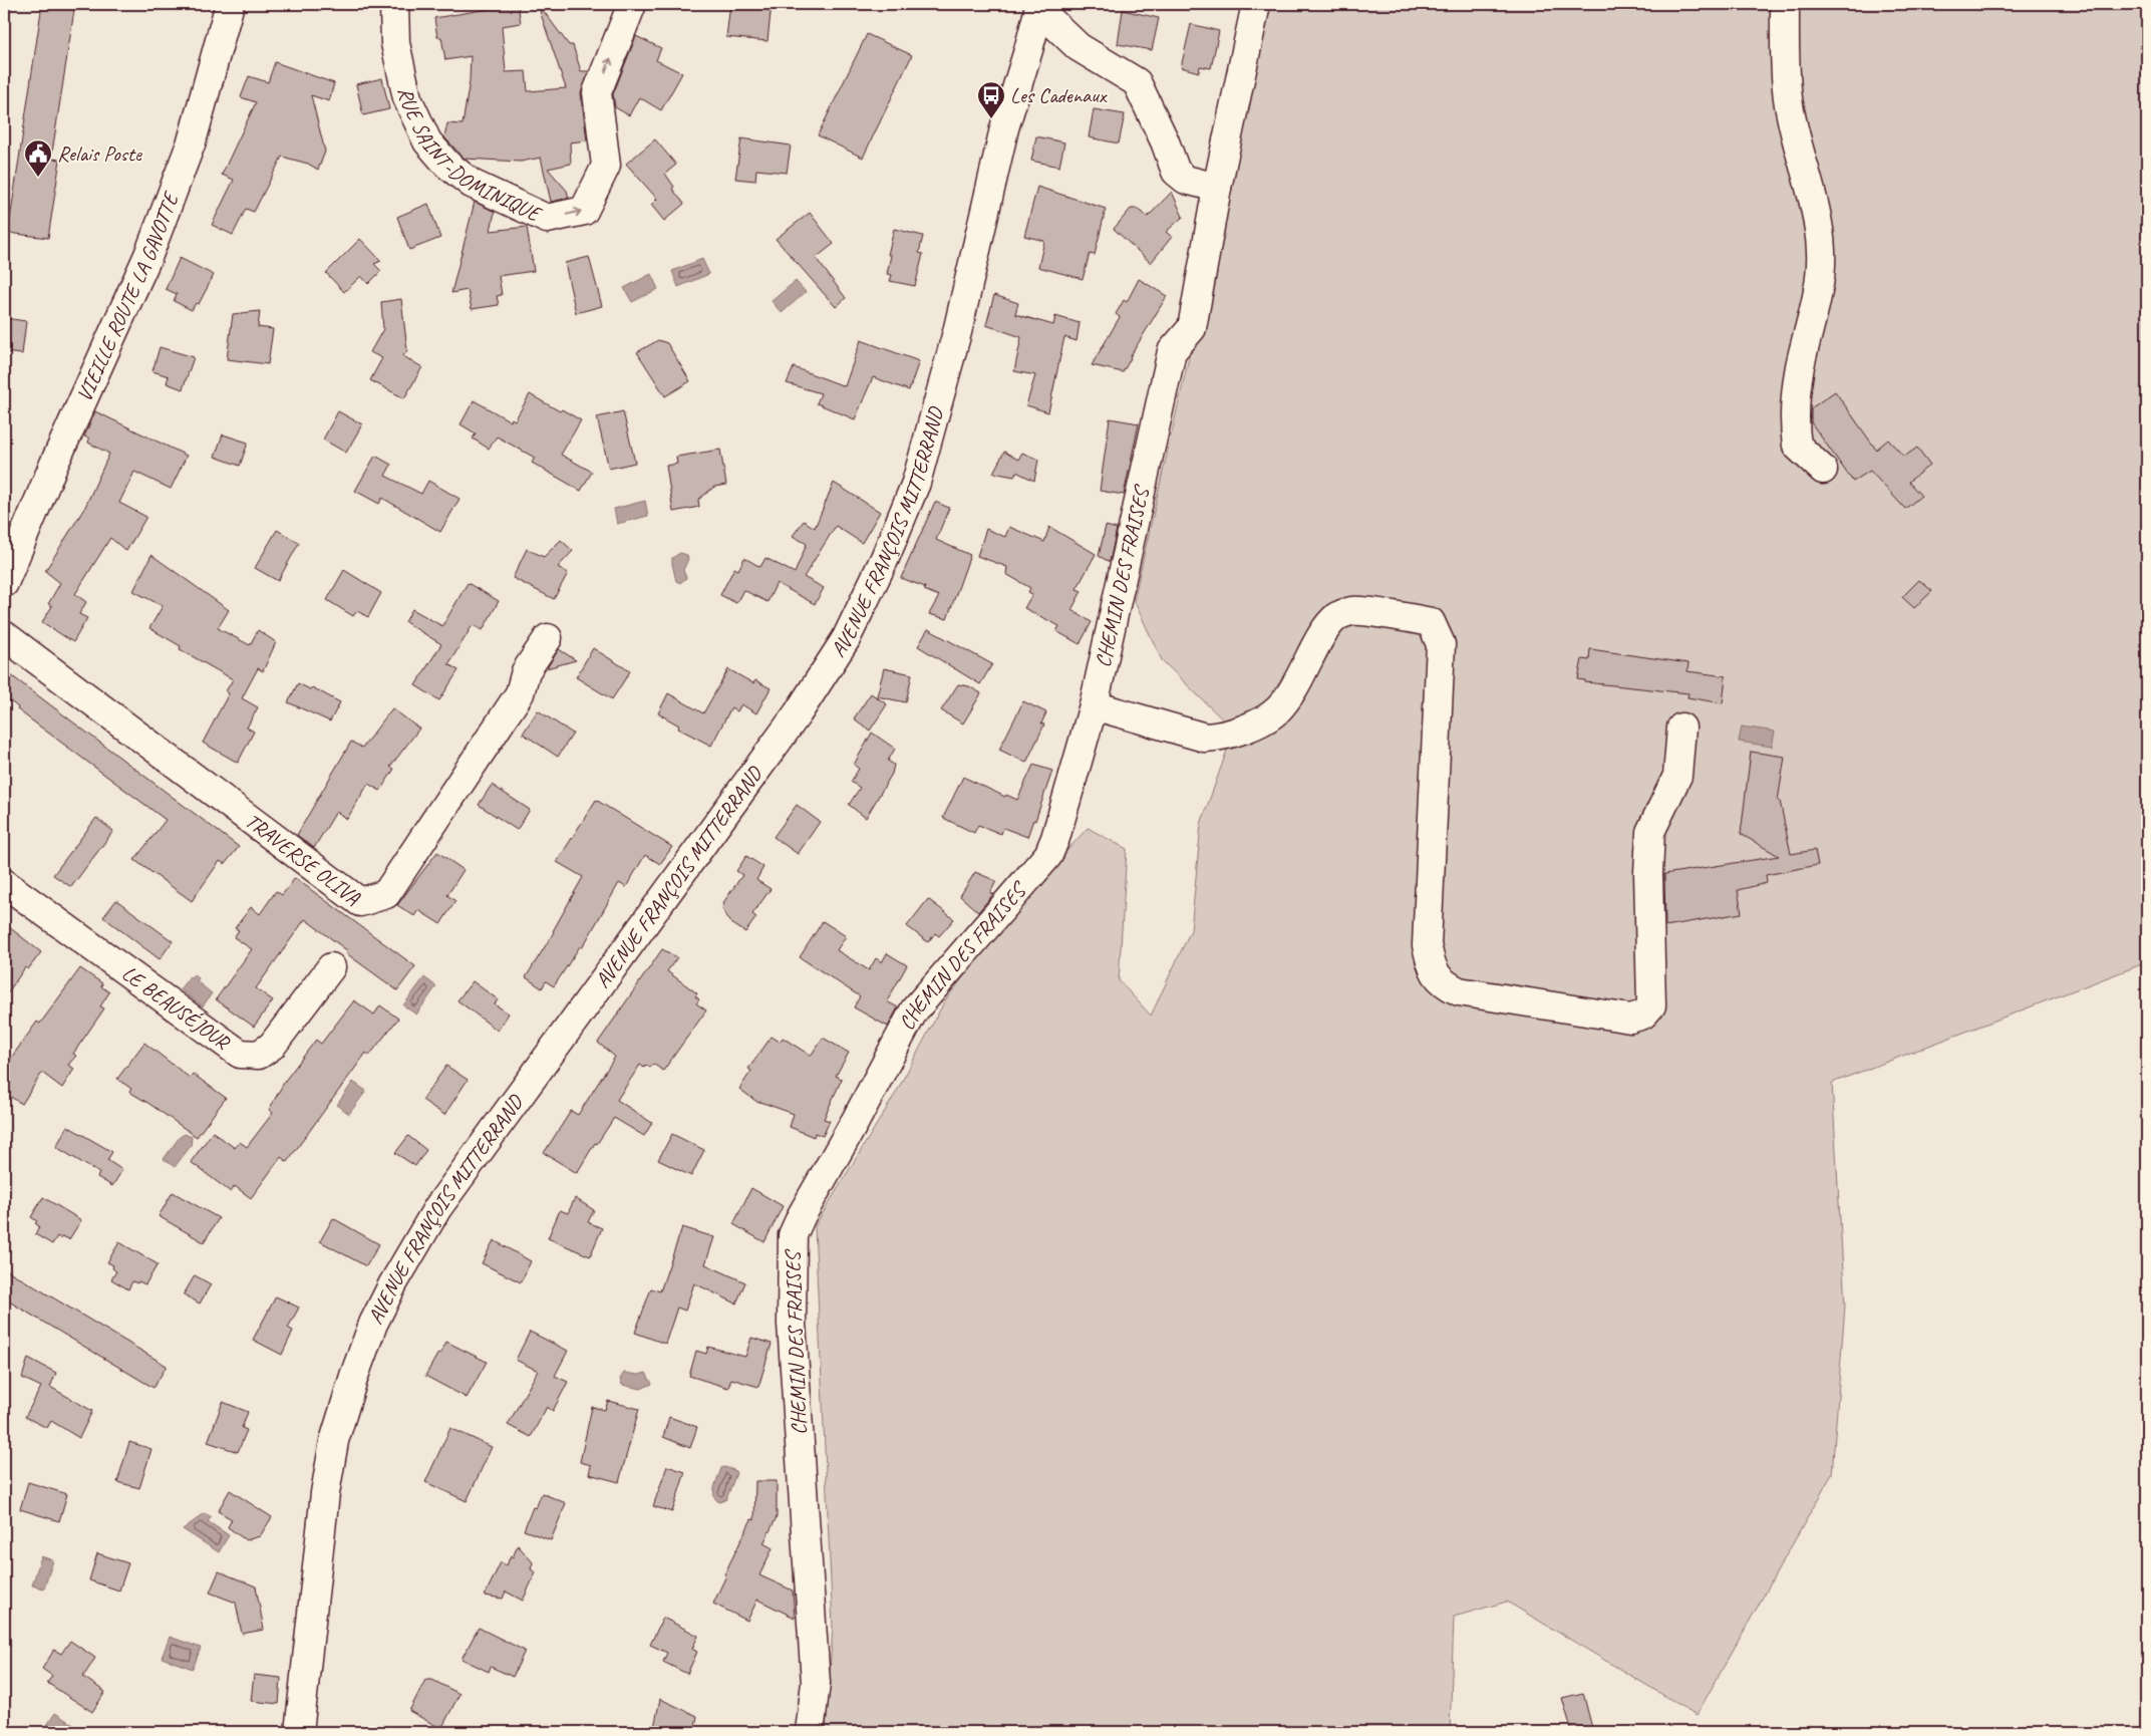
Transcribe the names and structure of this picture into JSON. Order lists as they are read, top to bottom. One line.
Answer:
{"streets":{"street":["RUE SAINT-DOMINIQUE","VIEILLE ROUTE LA GAVOTTE","AVENUE FRANÇOIS MITTERRAND","CHEMIN DES FRAISES","TRAVERSE OLIVA","LE BEAUSÉJOUR"]},"places":{"bus stop":["Les Cadenaux"],"public building":["Relais Poste"]}}
